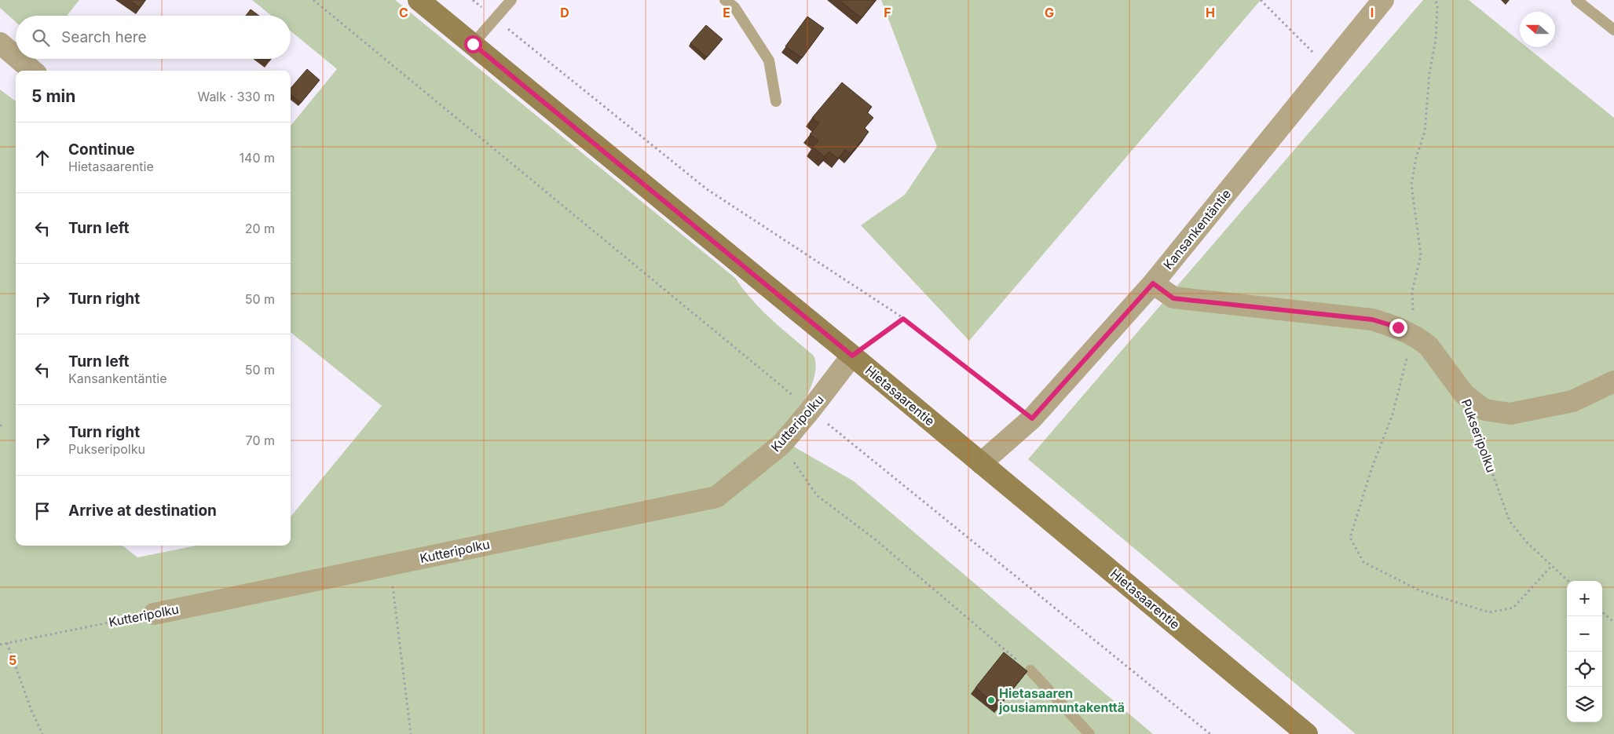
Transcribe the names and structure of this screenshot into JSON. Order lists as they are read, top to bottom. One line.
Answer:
{"streets":{"street":["Kansankentäntie","Hietasaarentie","Kutteripolku","Pukseripolku"]},"crossings":[["Kansankentäntie","Hietasaarentie"],["Kansankentäntie","Pukseripolku"],["Hietasaarentie","Kutteripolku"]],"places":["Hietasaaren jousiammuntakenttä"],"north":"left","page":{"search":"Search here","heading":["5 min","Walk · 330 m"],"list":[["Continue","Hietasaarentie","140 m"],["Turn left","20 m"],["Turn right","50 m"],["Turn left","Kansankentäntie","50 m"],["Turn right","Pukseripolku","70 m"],"Arrive at destination"],"map_buttons":["+","−"]},"grid":{"columns":["C","D","E","F","G","H","I"],"rows":["5"]}}
